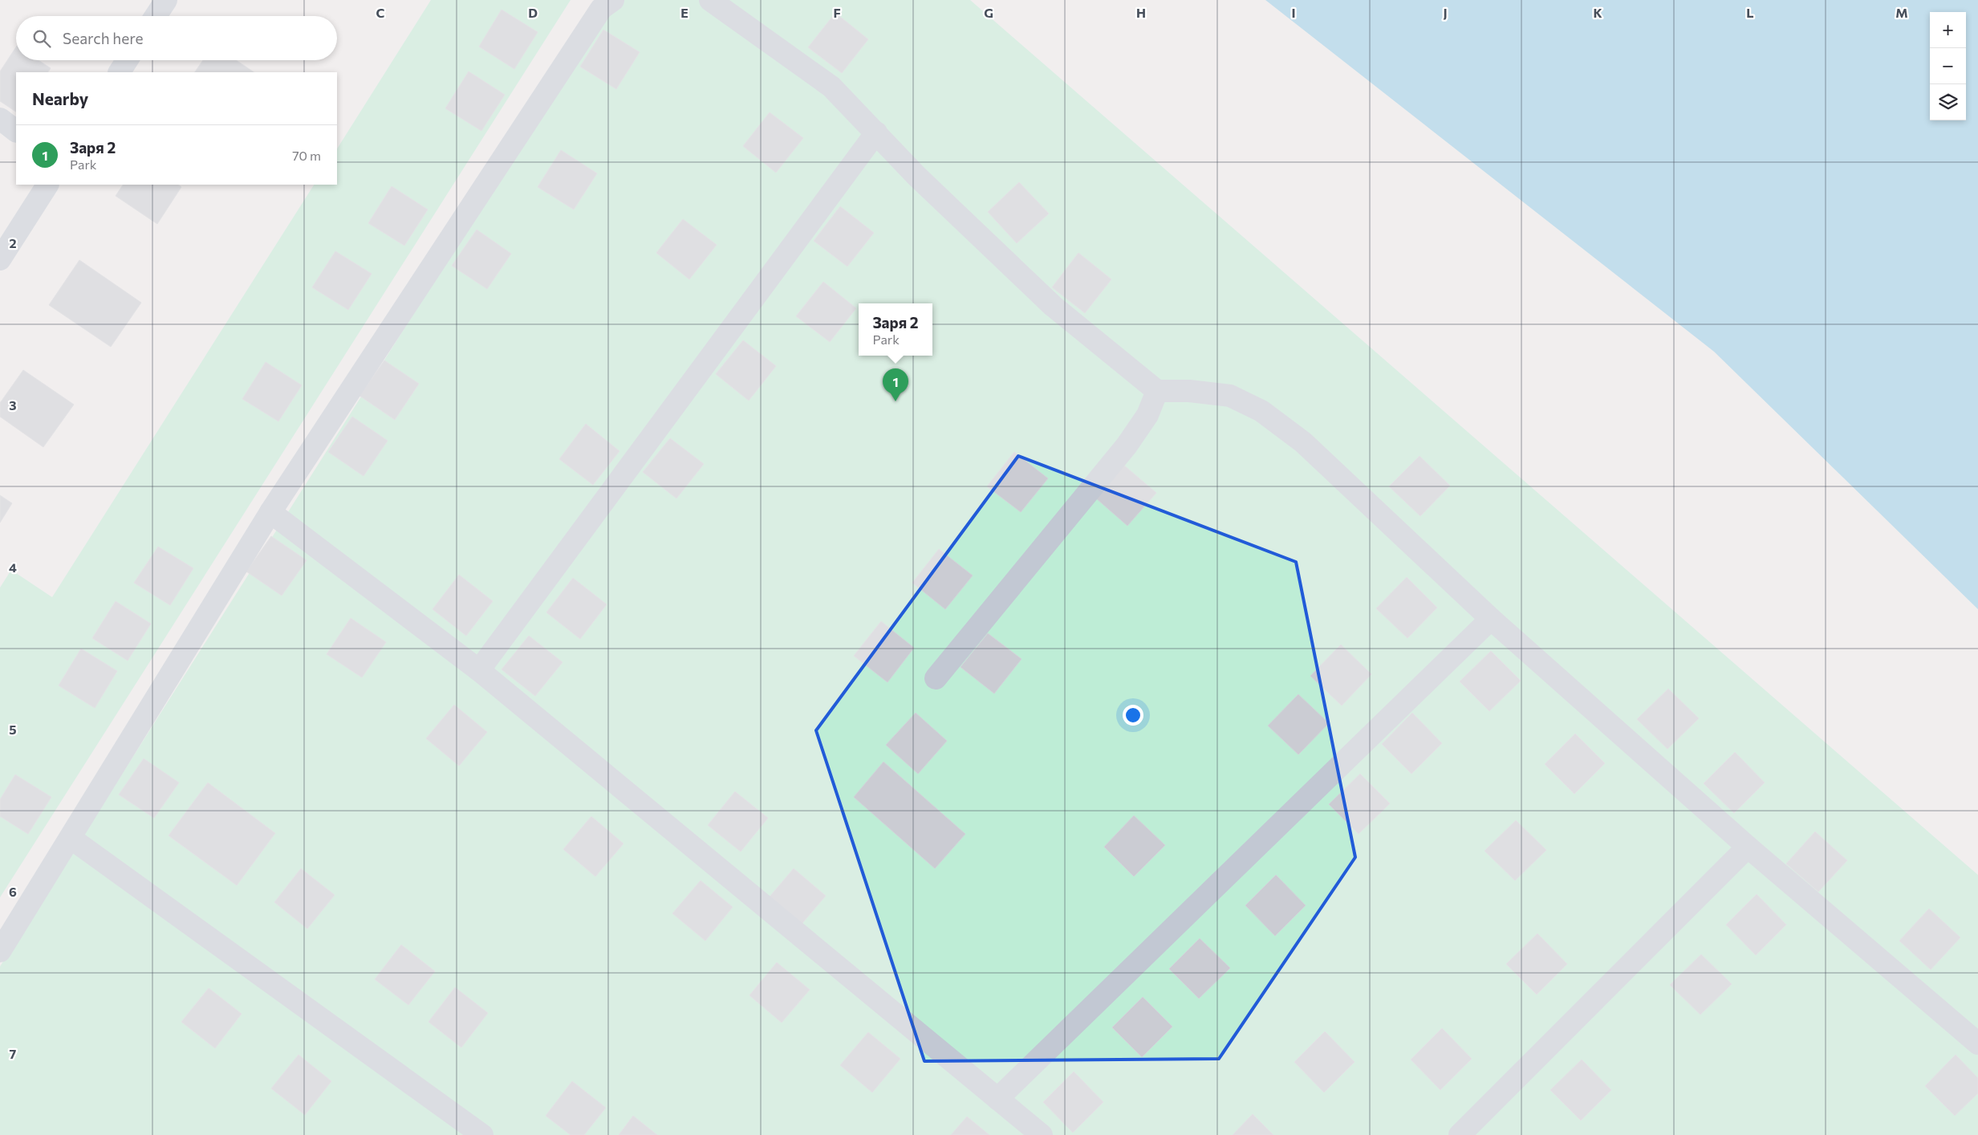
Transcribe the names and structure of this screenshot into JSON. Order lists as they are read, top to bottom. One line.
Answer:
{"page":{"map_buttons":["+","−"],"search":"Search here","heading":"Nearby","list":[{"mark":"1","name":"Заря 2","note":"Park","value":"70 m"}],"popup":["Заря 2","Park"],"pins":"1"},"grid":{"columns":["C","D","E","F","G","H","I","J","K","L","M"],"rows":["2","3","4","5","6","7"]}}
